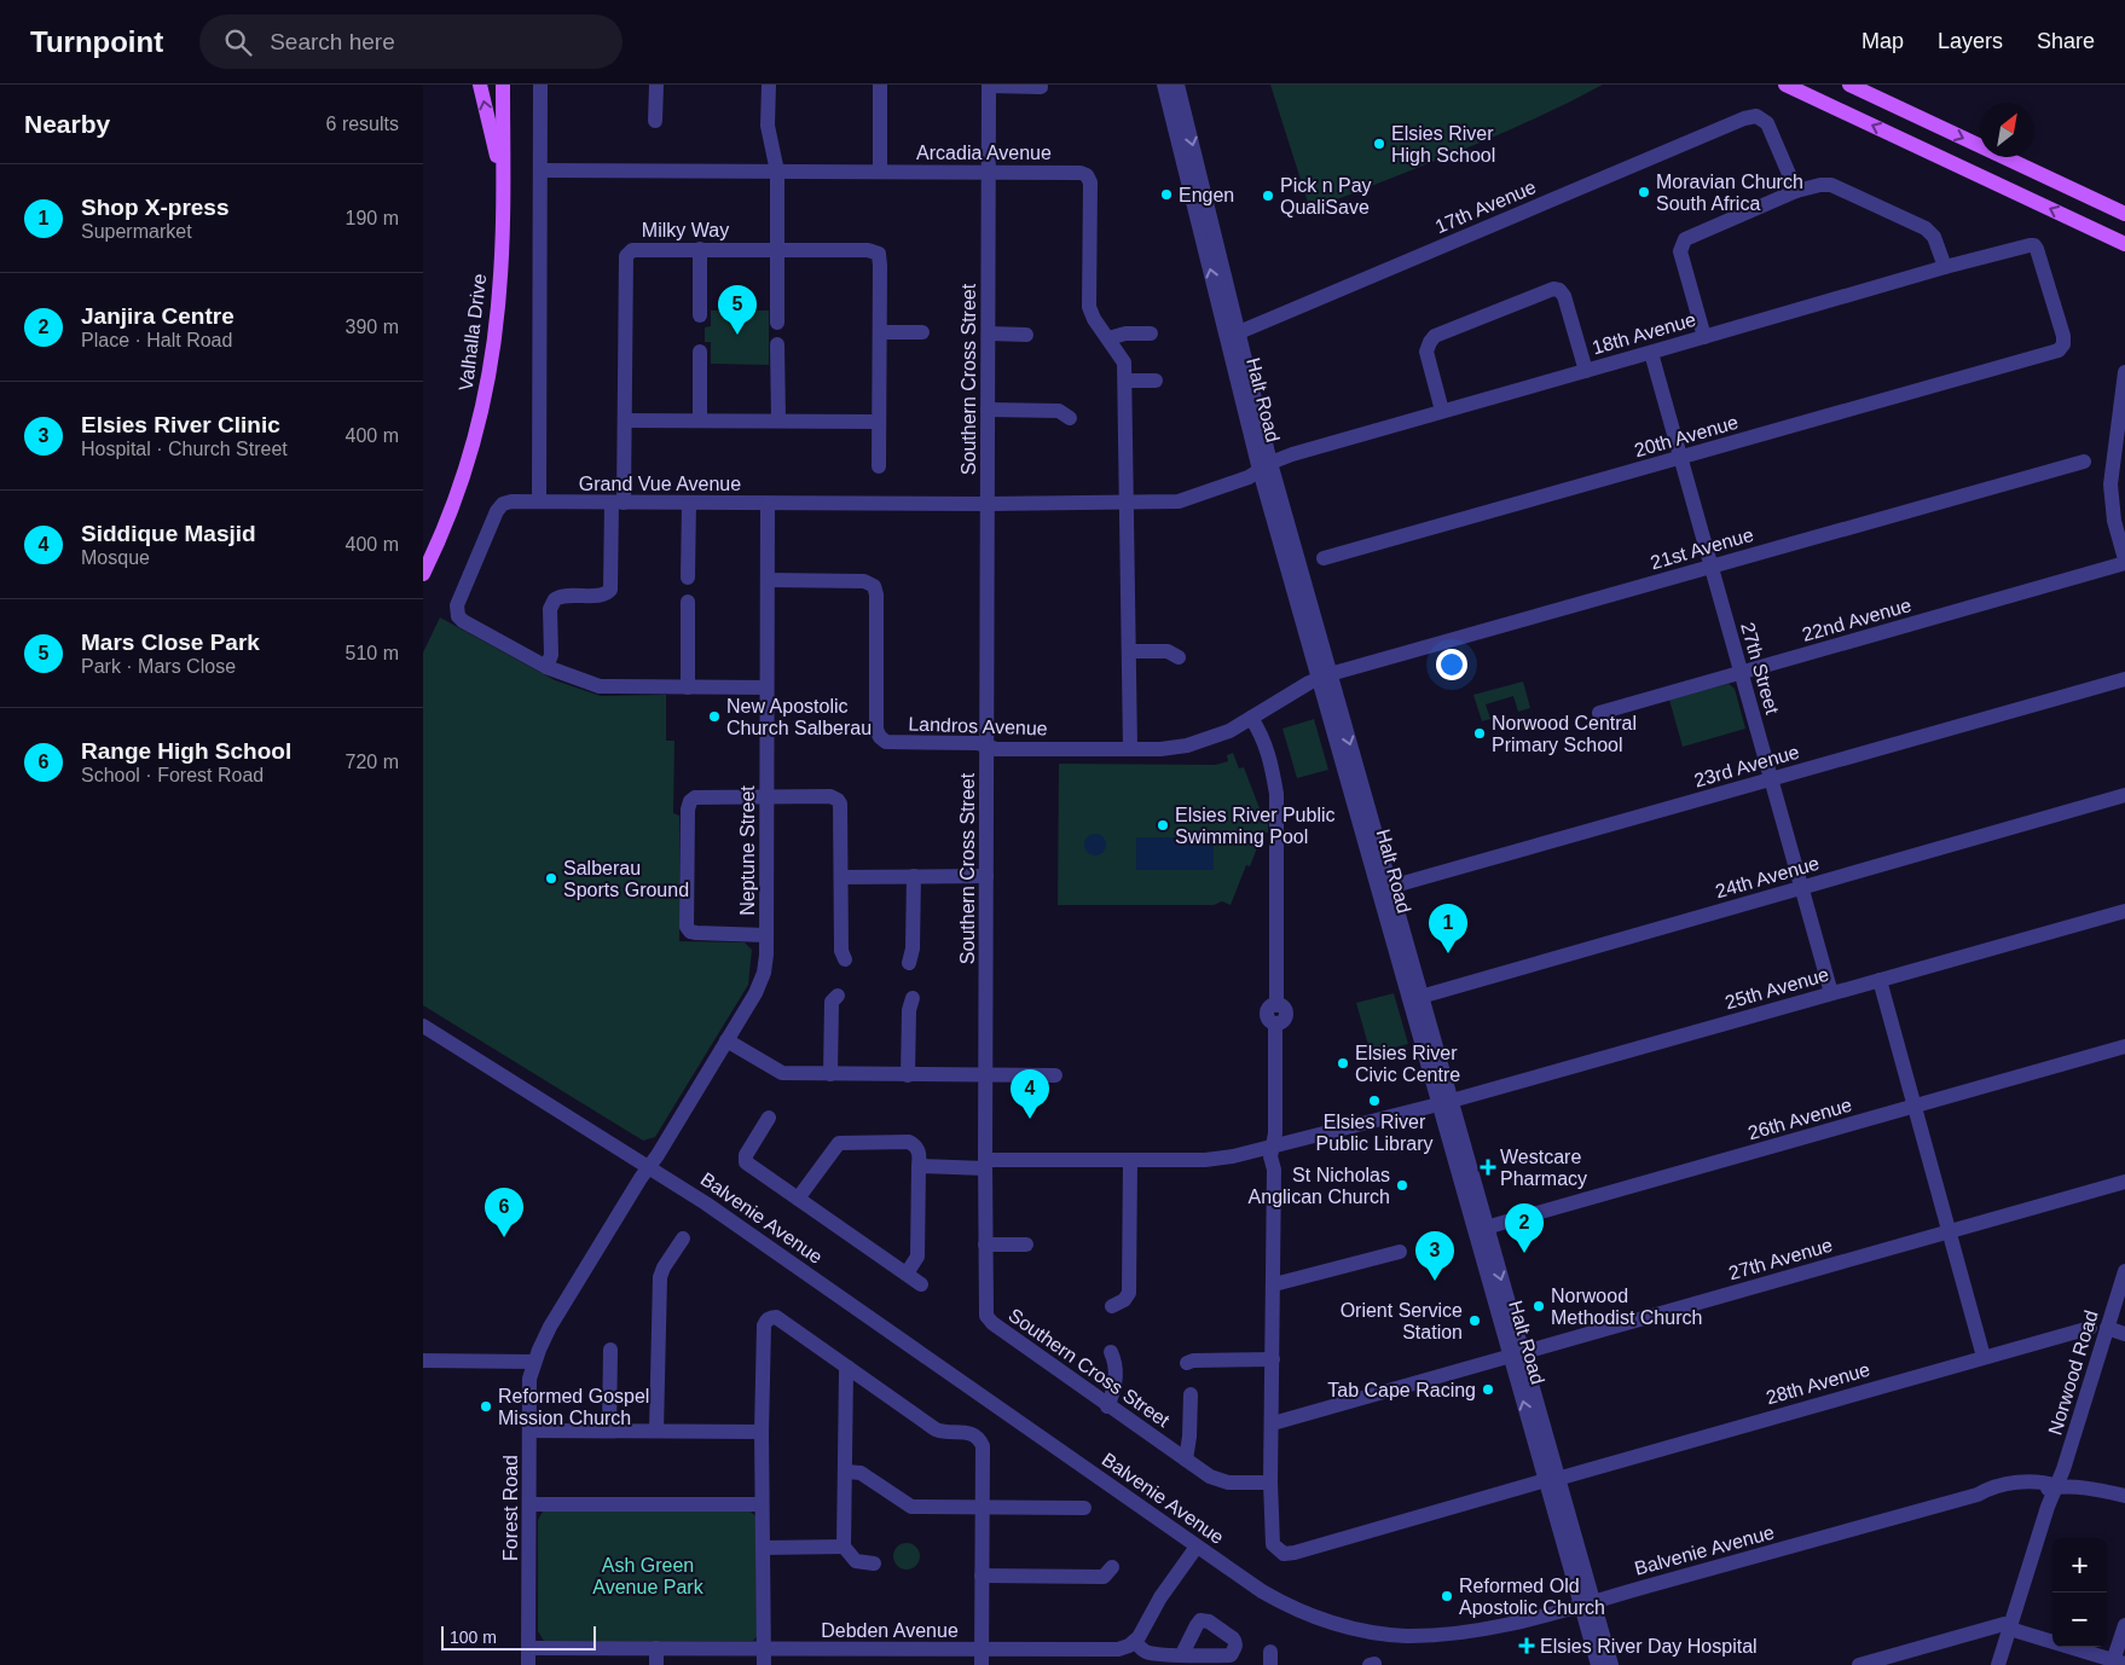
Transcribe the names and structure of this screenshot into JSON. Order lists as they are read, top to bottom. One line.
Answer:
{"streets":{"main road":["Valhalla Drive"],"street":["Arcadia Avenue","17th Avenue","Milky Way","18th Avenue","Southern Cross Street","Halt Road","20th Avenue","Grand Vue Avenue","21st Avenue","22nd Avenue","27th Street","Landros Avenue","23rd Avenue","Neptune Street","24th Avenue","25th Avenue","26th Avenue","Balvenie Avenue","27th Avenue","Norwood Road","28th Avenue","Forest Road","Debden Avenue"]},"crossings":[["Arcadia Avenue","Southern Cross Street"],["Arcadia Avenue","Grand Vue Avenue"],["Arcadia Avenue","Landros Avenue"],["17th Avenue","Halt Road"],["Milky Way","Grand Vue Avenue"],["18th Avenue","Halt Road"],["18th Avenue","20th Avenue"],["18th Avenue","Grand Vue Avenue"],["18th Avenue","27th Street"],["Southern Cross Street","Grand Vue Avenue"],["Southern Cross Street","Landros Avenue"],["Southern Cross Street","25th Avenue"],["Southern Cross Street","28th Avenue"],["Halt Road","Grand Vue Avenue"],["Halt Road","21st Avenue"],["Halt Road","Landros Avenue"],["Halt Road","23rd Avenue"],["Halt Road","24th Avenue"],["Halt Road","25th Avenue"],["Halt Road","26th Avenue"],["Halt Road","Balvenie Avenue"],["Halt Road","27th Avenue"],["Halt Road","28th Avenue"],["20th Avenue","27th Street"],["Grand Vue Avenue","Neptune Street"],["21st Avenue","27th Street"],["21st Avenue","Landros Avenue"],["22nd Avenue","27th Street"],["27th Street","23rd Avenue"],["27th Street","24th Avenue"],["27th Street","25th Avenue"],["Landros Avenue","Neptune Street"],["Neptune Street","Balvenie Avenue"],["Neptune Street","Forest Road"],["Balvenie Avenue","Norwood Road"],["Balvenie Avenue","Forest Road"],["Forest Road","Debden Avenue"]],"parks":["Ash Green Avenue Park"],"places":{"other":["Elsies River High School","Moravian Church South Africa","Engen","Pick n Pay QualiSave","New Apostolic Church Salberau","Norwood Central Primary School","Elsies River Public Swimming Pool","Salberau Sports Ground","Elsies River Civic Centre","Elsies River Public Library","St Nicholas Anglican Church","Norwood Methodist Church","Orient Service Station","Tab Cape Racing","Reformed Gospel Mission Church","Reformed Old Apostolic Church"],"health":["Westcare Pharmacy","Elsies River Day Hospital"]},"scale_bar":"100 m","north":"top right","page":{"header":"Turnpoint","search":"Search here","nav":["Map","Layers","Share"],"heading":["Nearby","6 results"],"list":[{"mark":"1","name":"Shop X-press","note":"Supermarket","value":"190 m"},{"mark":"2","name":"Janjira Centre","note":"Place · Halt Road","value":"390 m"},{"mark":"3","name":"Elsies River Clinic","note":"Hospital · Church Street","value":"400 m"},{"mark":"4","name":"Siddique Masjid","note":"Mosque","value":"400 m"},{"mark":"5","name":"Mars Close Park","note":"Park · Mars Close","value":"510 m"},{"mark":"6","name":"Range High School","note":"School · Forest Road","value":"720 m"}],"pins":["5","1","4","6","2","3"],"map_buttons":["+","−"],"scale":"100 m"}}
